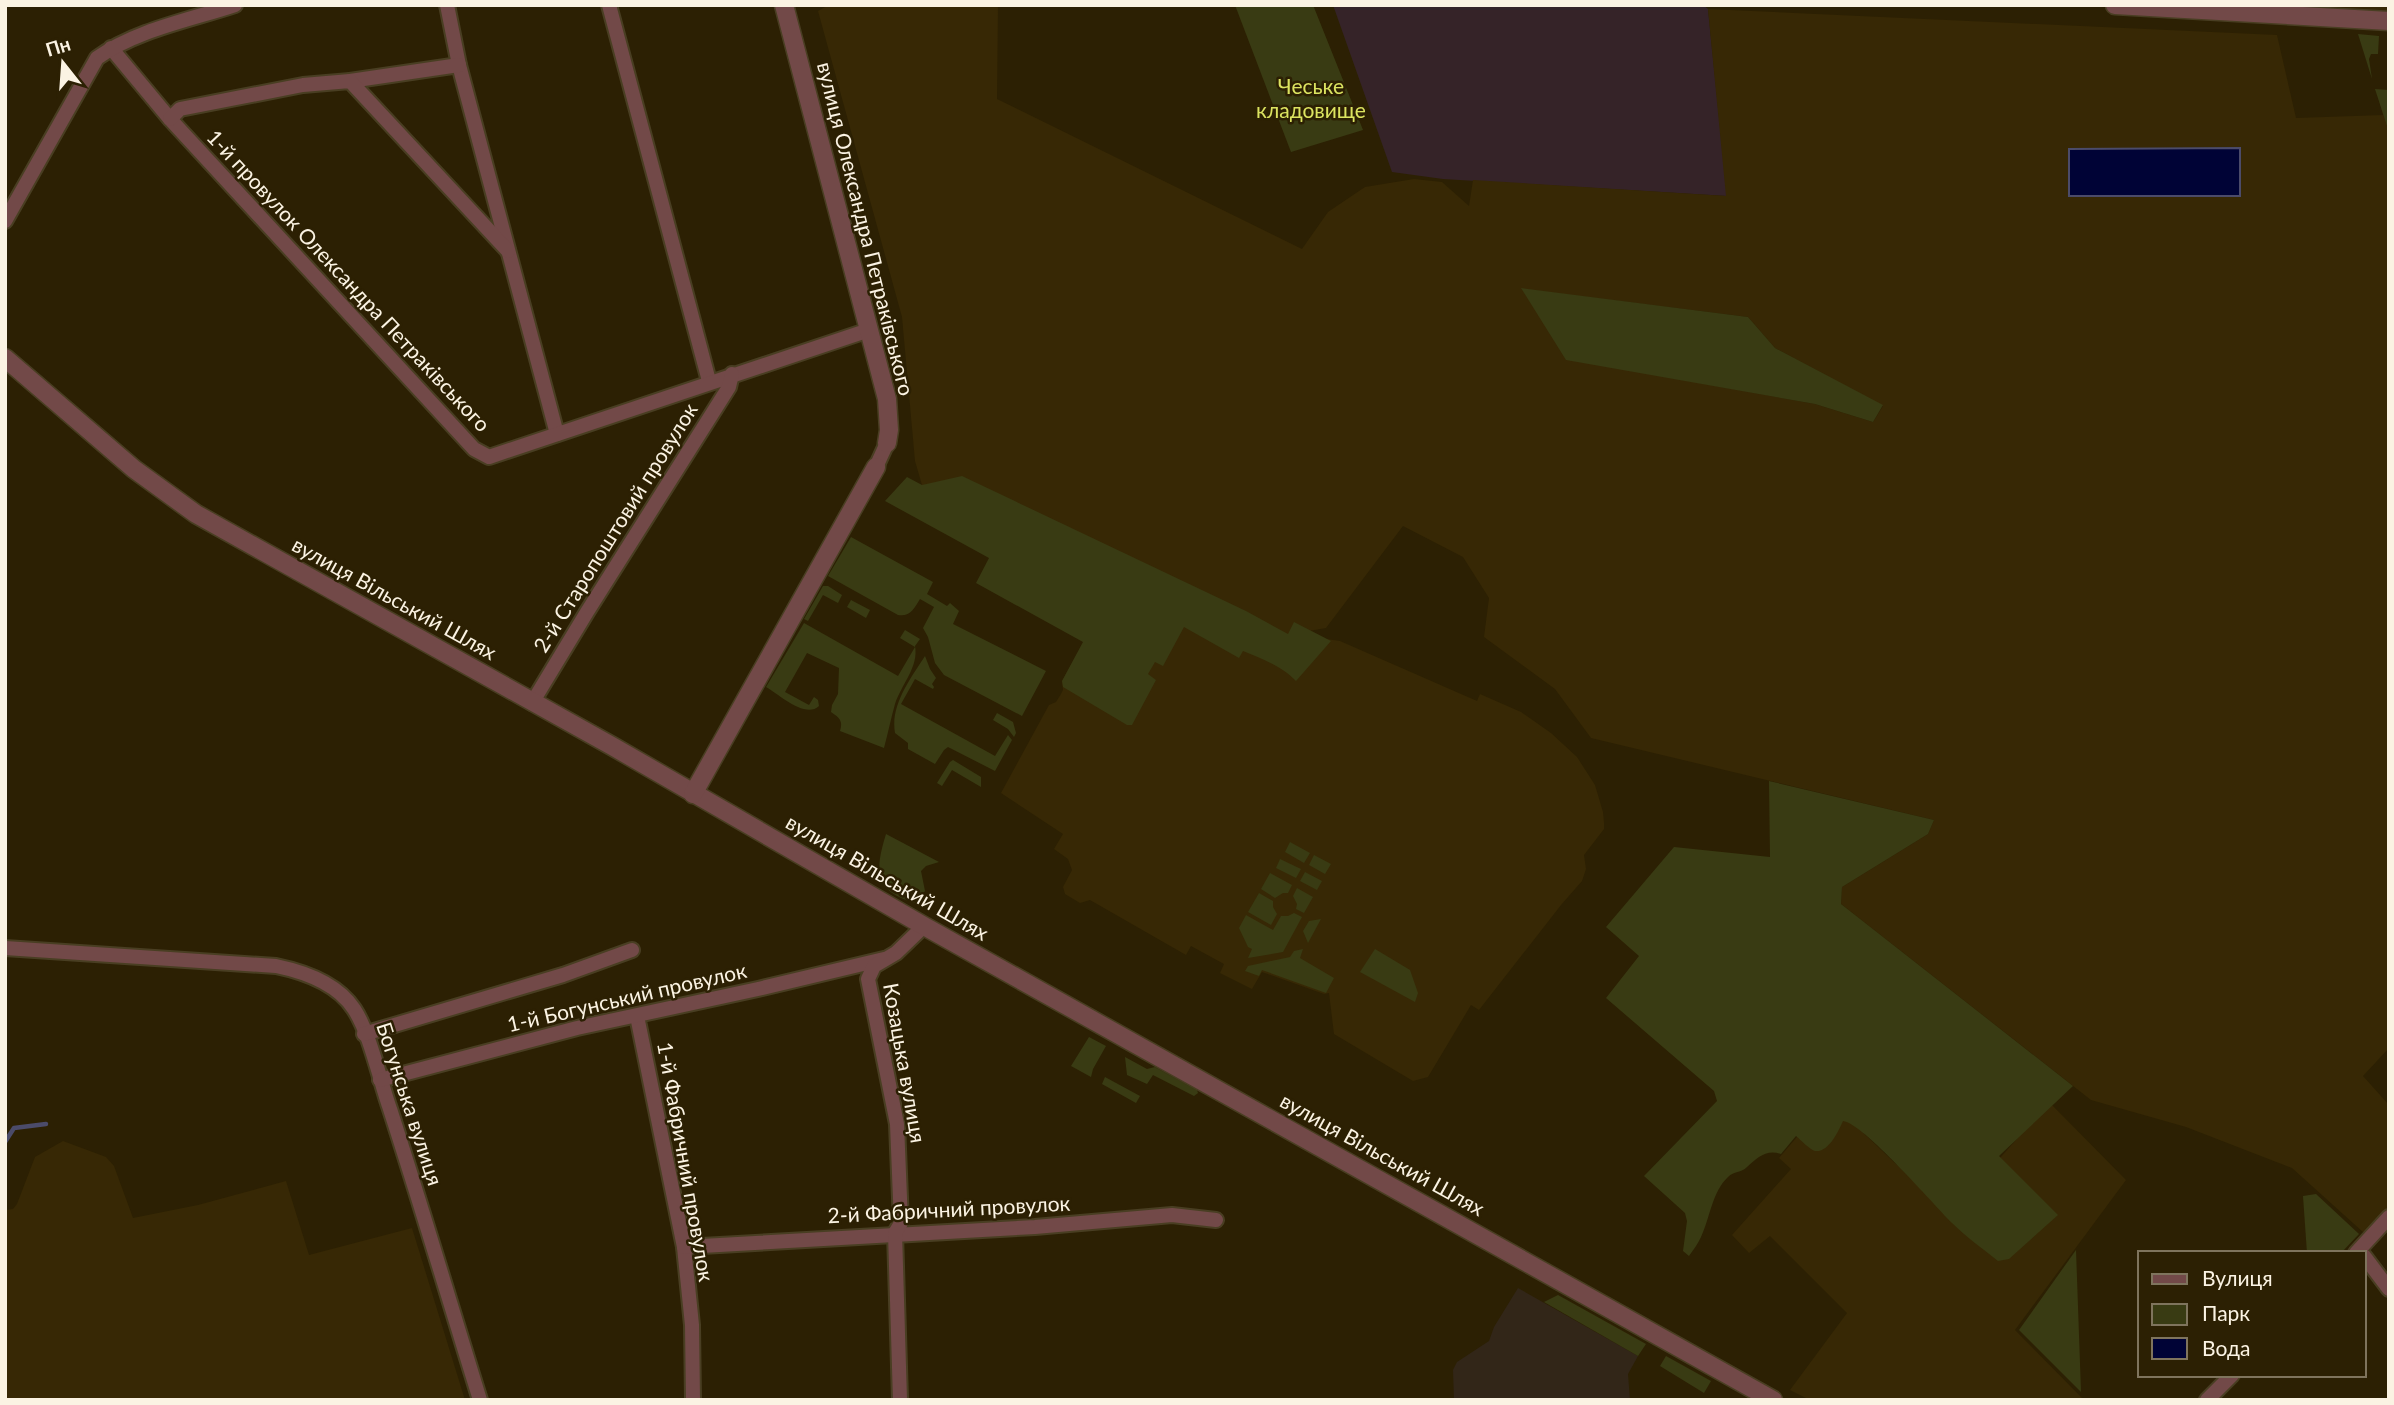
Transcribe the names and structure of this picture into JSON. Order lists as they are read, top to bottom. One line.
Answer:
{"streets":{"street":["вулиця Олександра Петраківського","1-й провулок Олександра Петраківського","2-й Старопоштовий провулок","вулиця Вільський Шлях","1-й Богунський провулок","Козацька вулиця","Богунська вулиця","1-й Фабричний провулок","2-й Фабричний провулок"]},"crossings":[["вулиця Олександра Петраківського","1-й провулок Олександра Петраківського"],["вулиця Олександра Петраківського","вулиця Вільський Шлях"],["1-й провулок Олександра Петраківського","2-й Старопоштовий провулок"],["2-й Старопоштовий провулок","вулиця Вільський Шлях"],["вулиця Вільський Шлях","Козацька вулиця"],["1-й Богунський провулок","Козацька вулиця"],["1-й Богунський провулок","Богунська вулиця"],["1-й Богунський провулок","1-й Фабричний провулок"],["Козацька вулиця","2-й Фабричний провулок"],["1-й Фабричний провулок","2-й Фабричний провулок"]],"parks":["Чеське кладовище"],"legend":["Вулиця","Парк","Вода"],"north":"top"}
